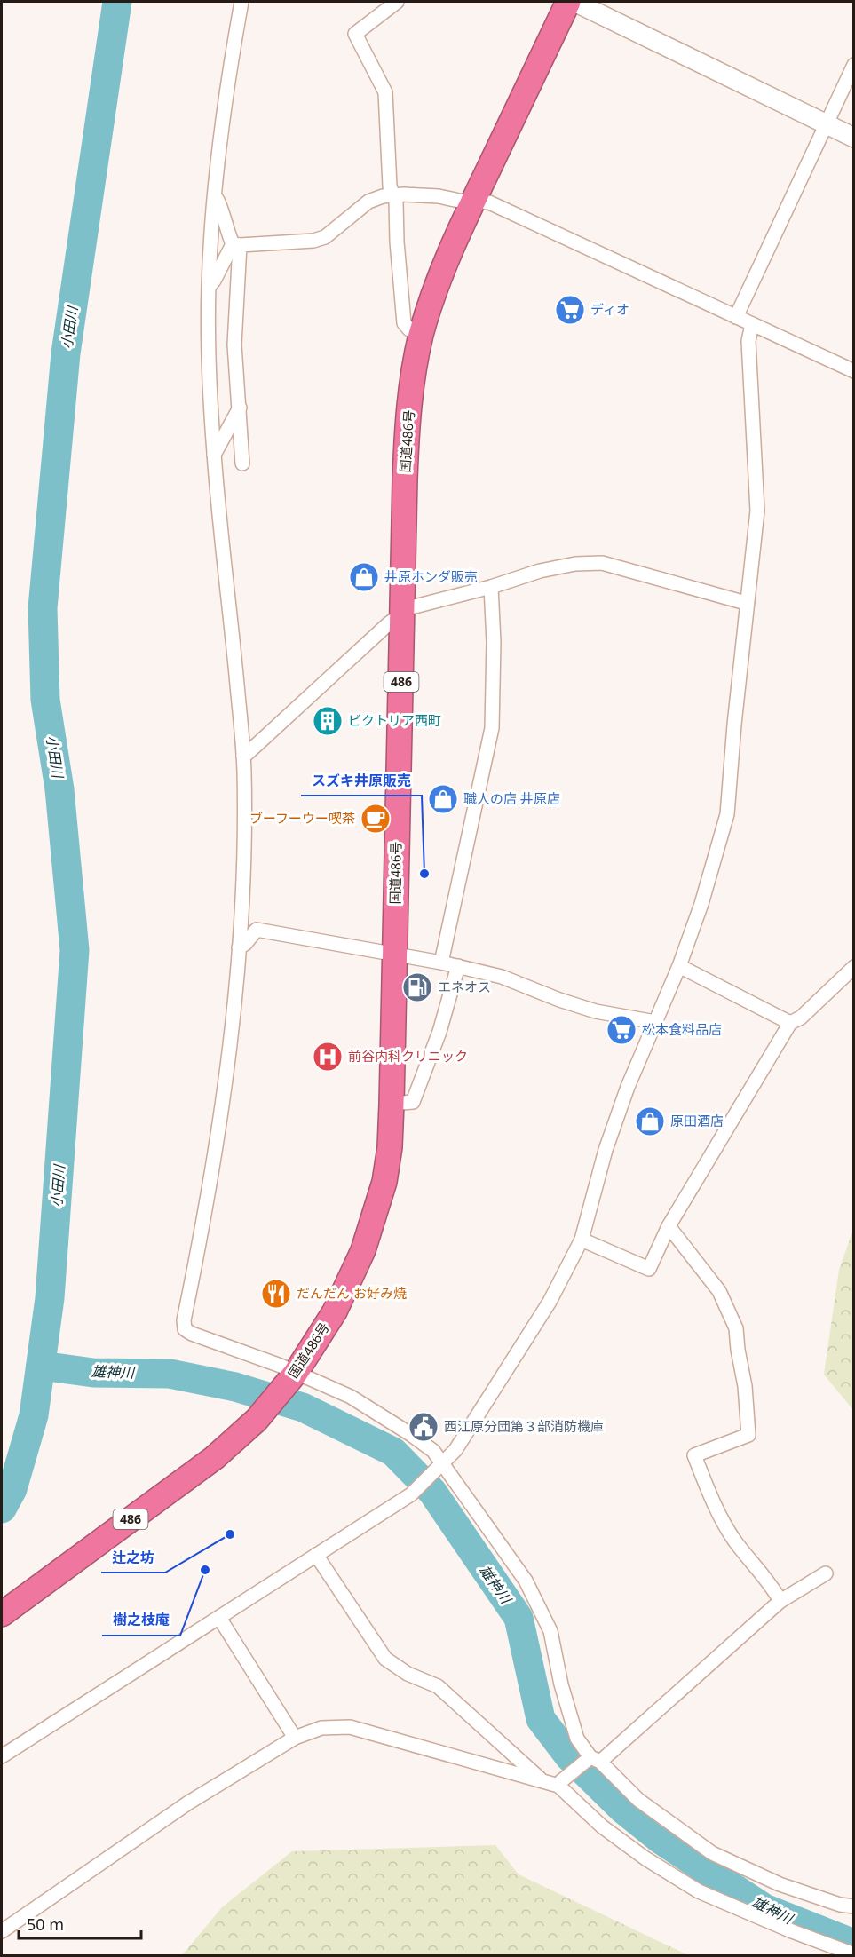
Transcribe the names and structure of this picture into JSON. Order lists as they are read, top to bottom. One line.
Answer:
{"streets":{"highway":["国道486号","486"]},"water":["小田川","雄神川"],"places":{"supermarket":["ディオ","松本食料品店"],"shop":["井原ホンダ販売","職人の店 井原店","原田酒店"],"building":["ビクトリア西町"],"cafe":["ブーフーウー喫茶"],"other":["スズキ井原販売","辻之坊","樹之枝庵"],"fuel station":["エネオス"],"hospital":["前谷内科クリニック"],"restaurant":["だんだん お好み焼"],"public building":["西江原分団第３部消防機庫"]},"scale_bar":"50 m"}
